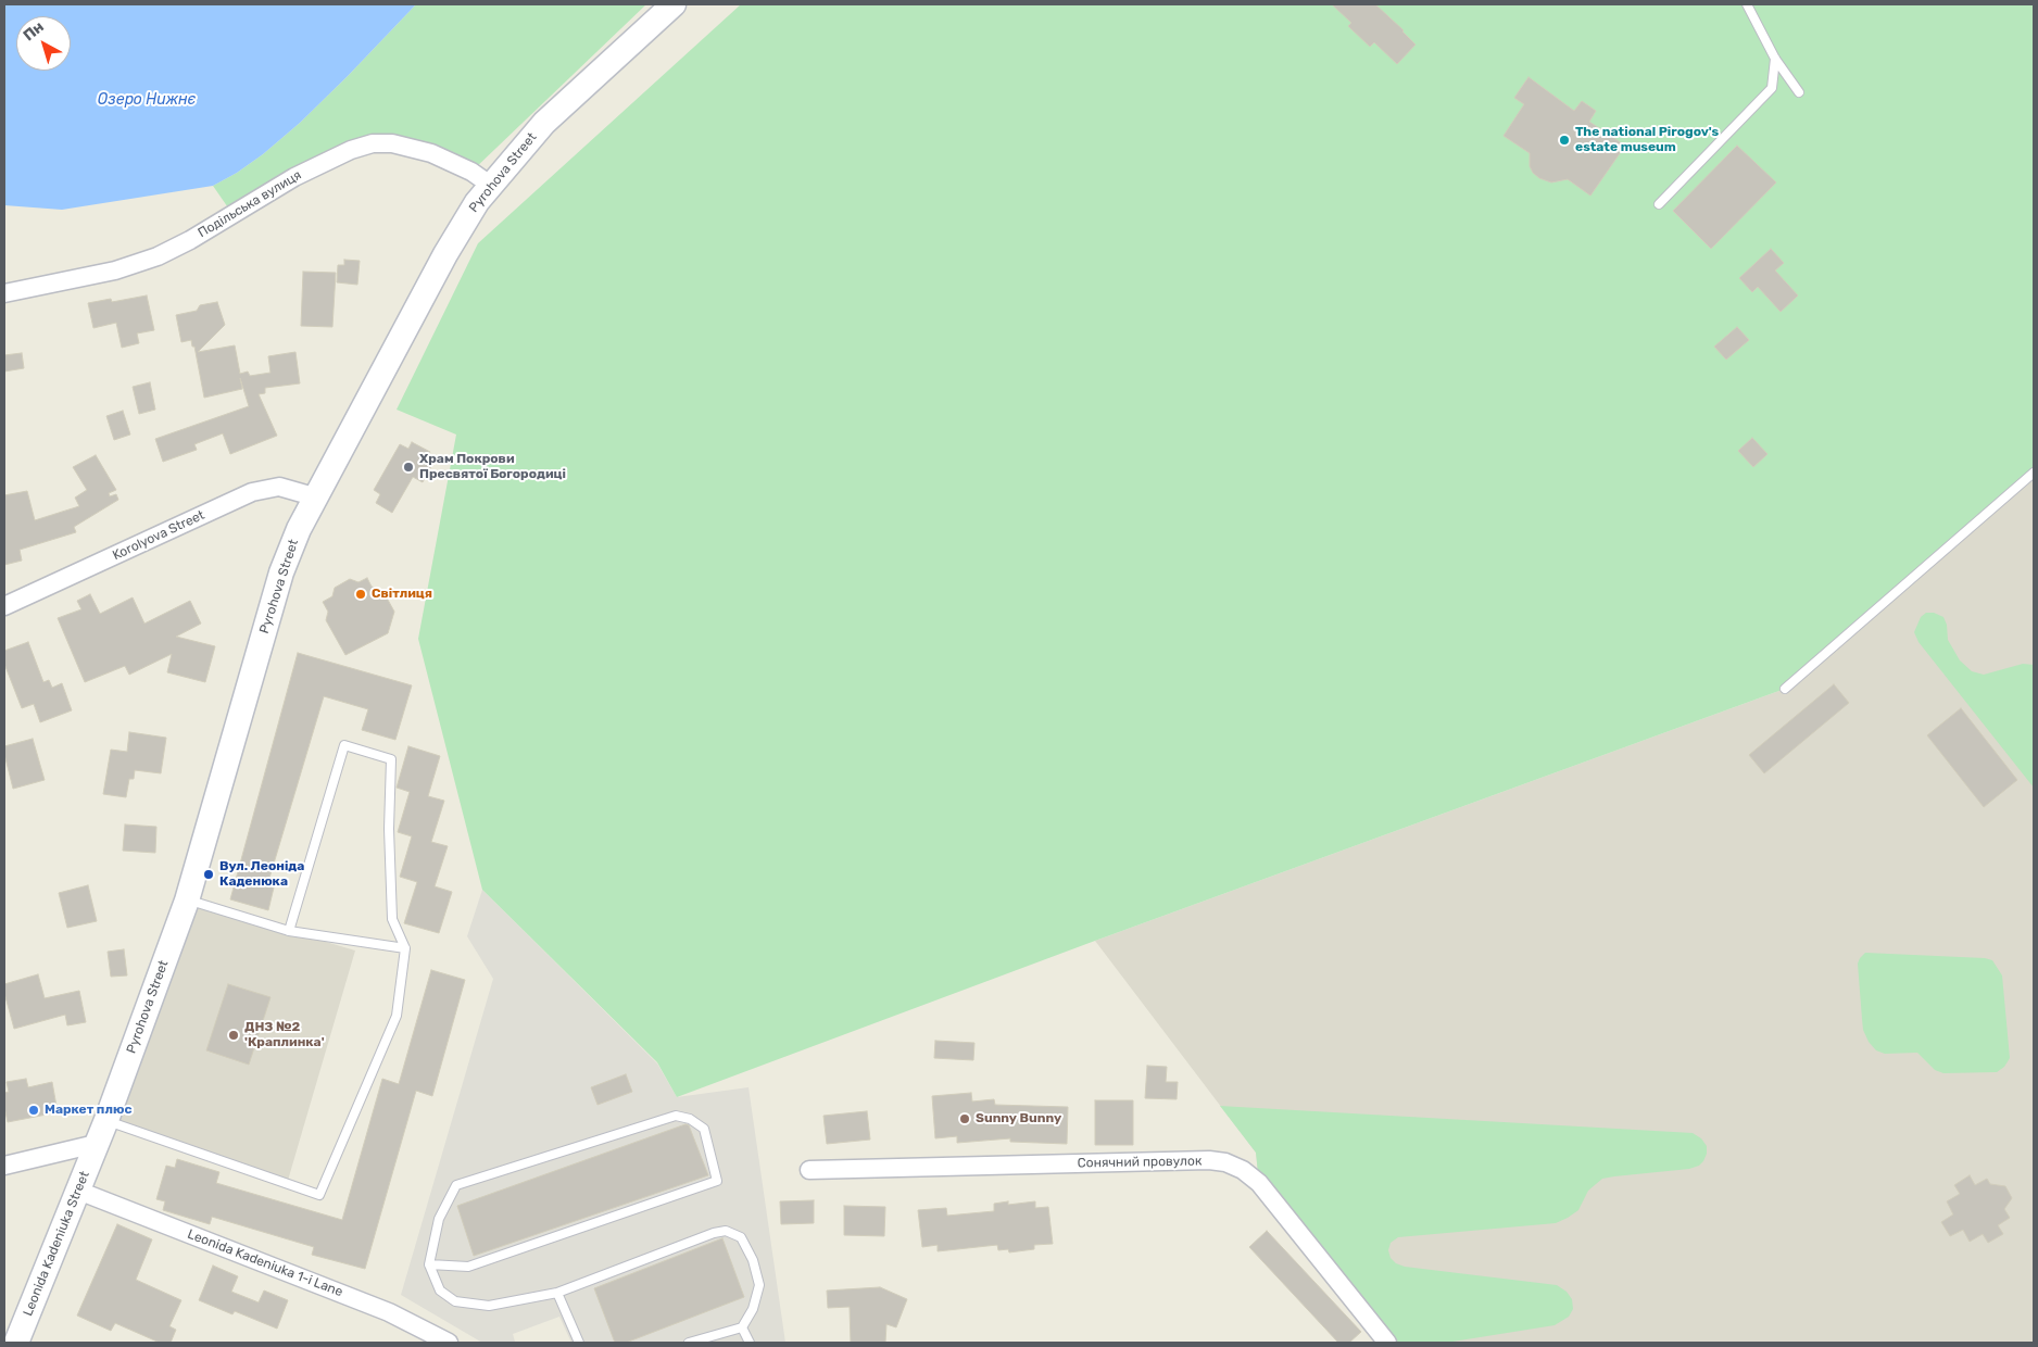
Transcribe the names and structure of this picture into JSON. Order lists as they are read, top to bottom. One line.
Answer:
{"streets":{"street":["Pyrohova Street","Подільська вулиця","Korolyova Street","Сонячний провулок","Leonida Kadeniuka Street","Leonida Kadeniuka 1-i Lane"]},"crossings":[["Pyrohova Street","Подільська вулиця"],["Pyrohova Street","Korolyova Street"],["Pyrohova Street","Leonida Kadeniuka Street"],["Leonida Kadeniuka Street","Leonida Kadeniuka 1-i Lane"]],"water":["Озеро Нижнє"],"places":["The national Pirogov's estate museum","Храм Покрови Пресвятої Богородиці","Світлиця","Вул. Леоніда Каденюка","ДНЗ №2 'Краплинка'","Маркет плюс","Sunny Bunny"],"north":"top left"}
